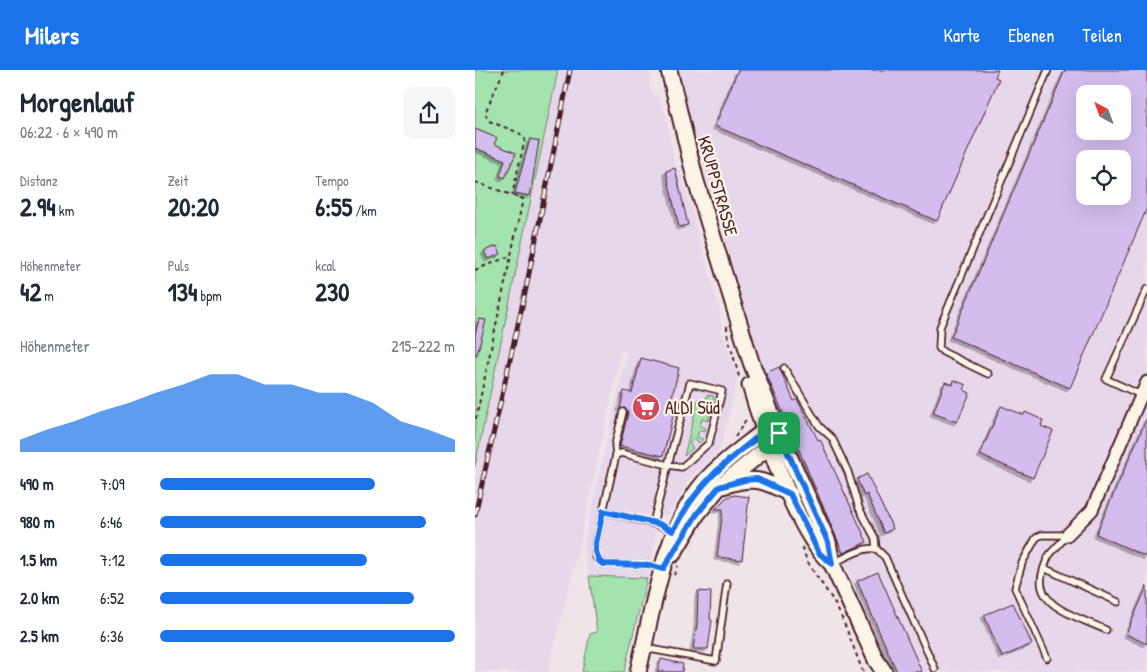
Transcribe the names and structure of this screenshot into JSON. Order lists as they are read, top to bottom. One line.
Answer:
{"streets":{"street":["KRUPPSTRASSE"]},"places":{"supermarket":["ALDI Süd"]},"north":"top left","page":{"header":"Milers","nav":["Karte","Ebenen","Teilen"],"heading":["Morgenlauf","06:22 · 6 × 490 m"],"stats":[["Distanz","2.94 km"],["Zeit","20:20"],["Tempo","6:55 /km"],["Höhenmeter","42 m"],["Puls","134 bpm"],["kcal","230"]],"chart":["Höhenmeter","215–222 m"],"list":[{"name":"490 m","note":"7:09"},{"name":"980 m","note":"6:46"},{"name":"1.5 km","note":"7:12"},{"name":"2.0 km","note":"6:52"},{"name":"2.5 km","note":"6:36"}]}}
